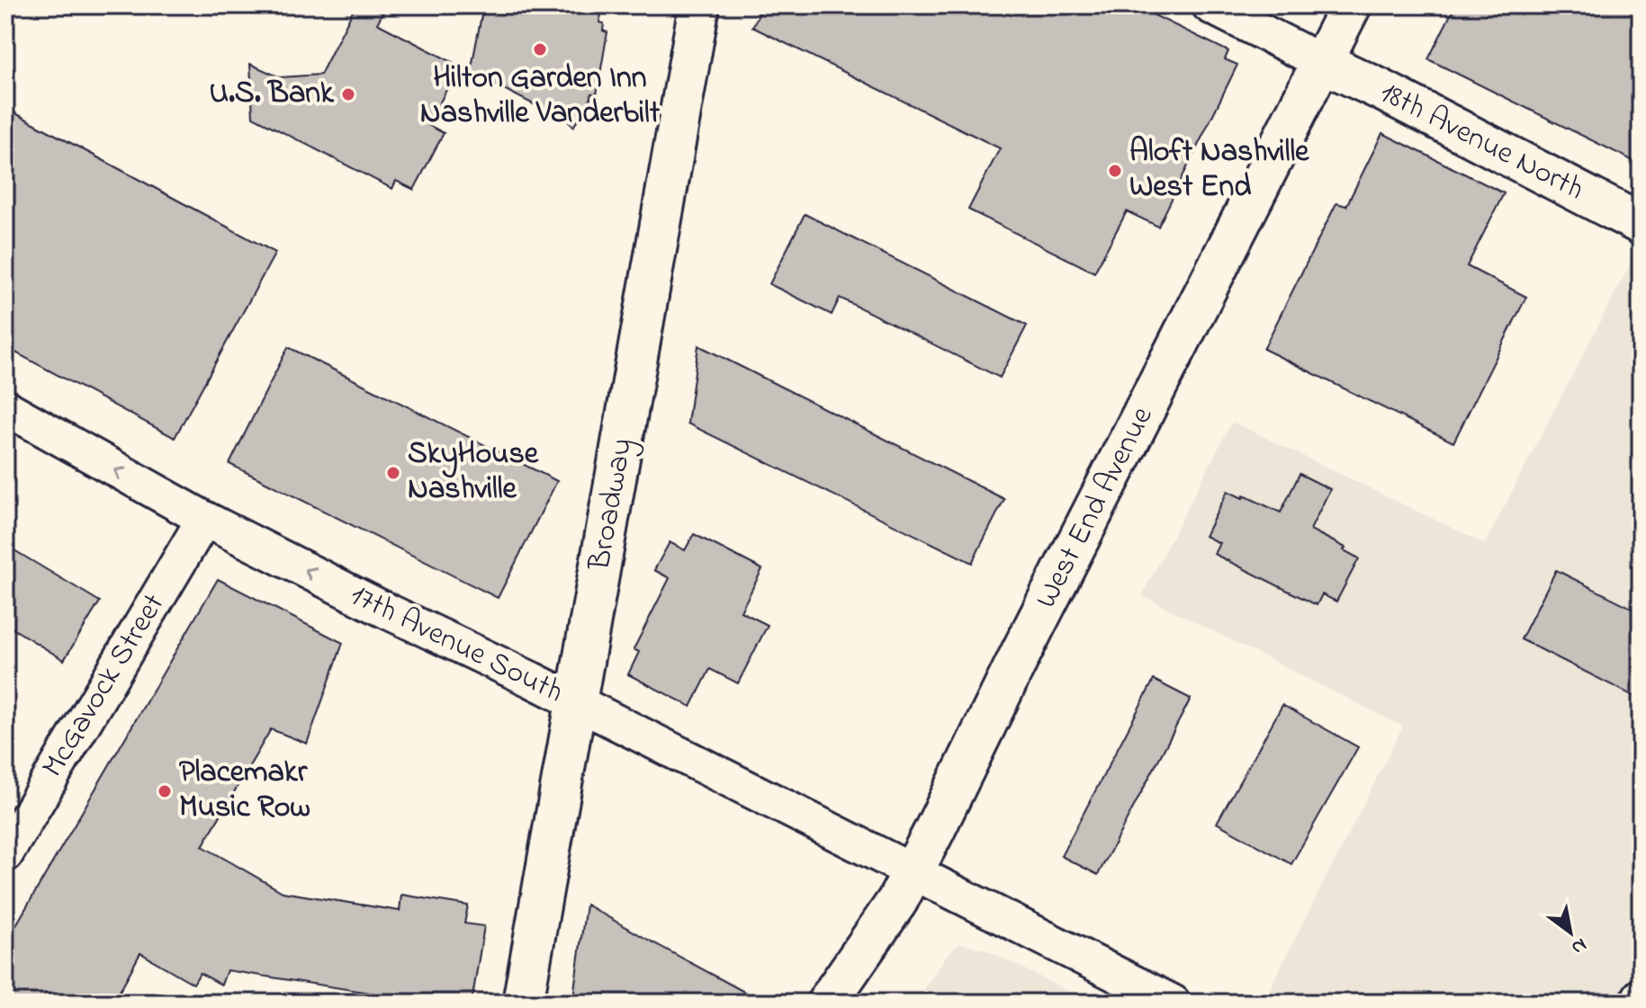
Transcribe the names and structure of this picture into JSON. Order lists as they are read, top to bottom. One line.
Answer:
{"streets":{"main road":["18th Avenue North","Broadway","West End Avenue"],"street":["17th Avenue South","McGavock Street"]},"crossings":[["18th Avenue North","West End Avenue"],["Broadway","17th Avenue South"],["West End Avenue","17th Avenue South"],["17th Avenue South","McGavock Street"]],"one_way":["17th Avenue South"],"places":["Hilton Garden Inn Nashville Vanderbilt","U.S. Bank","Aloft Nashville West End","SkyHouse Nashville","Placemakr Music Row"],"north":"bottom right"}
